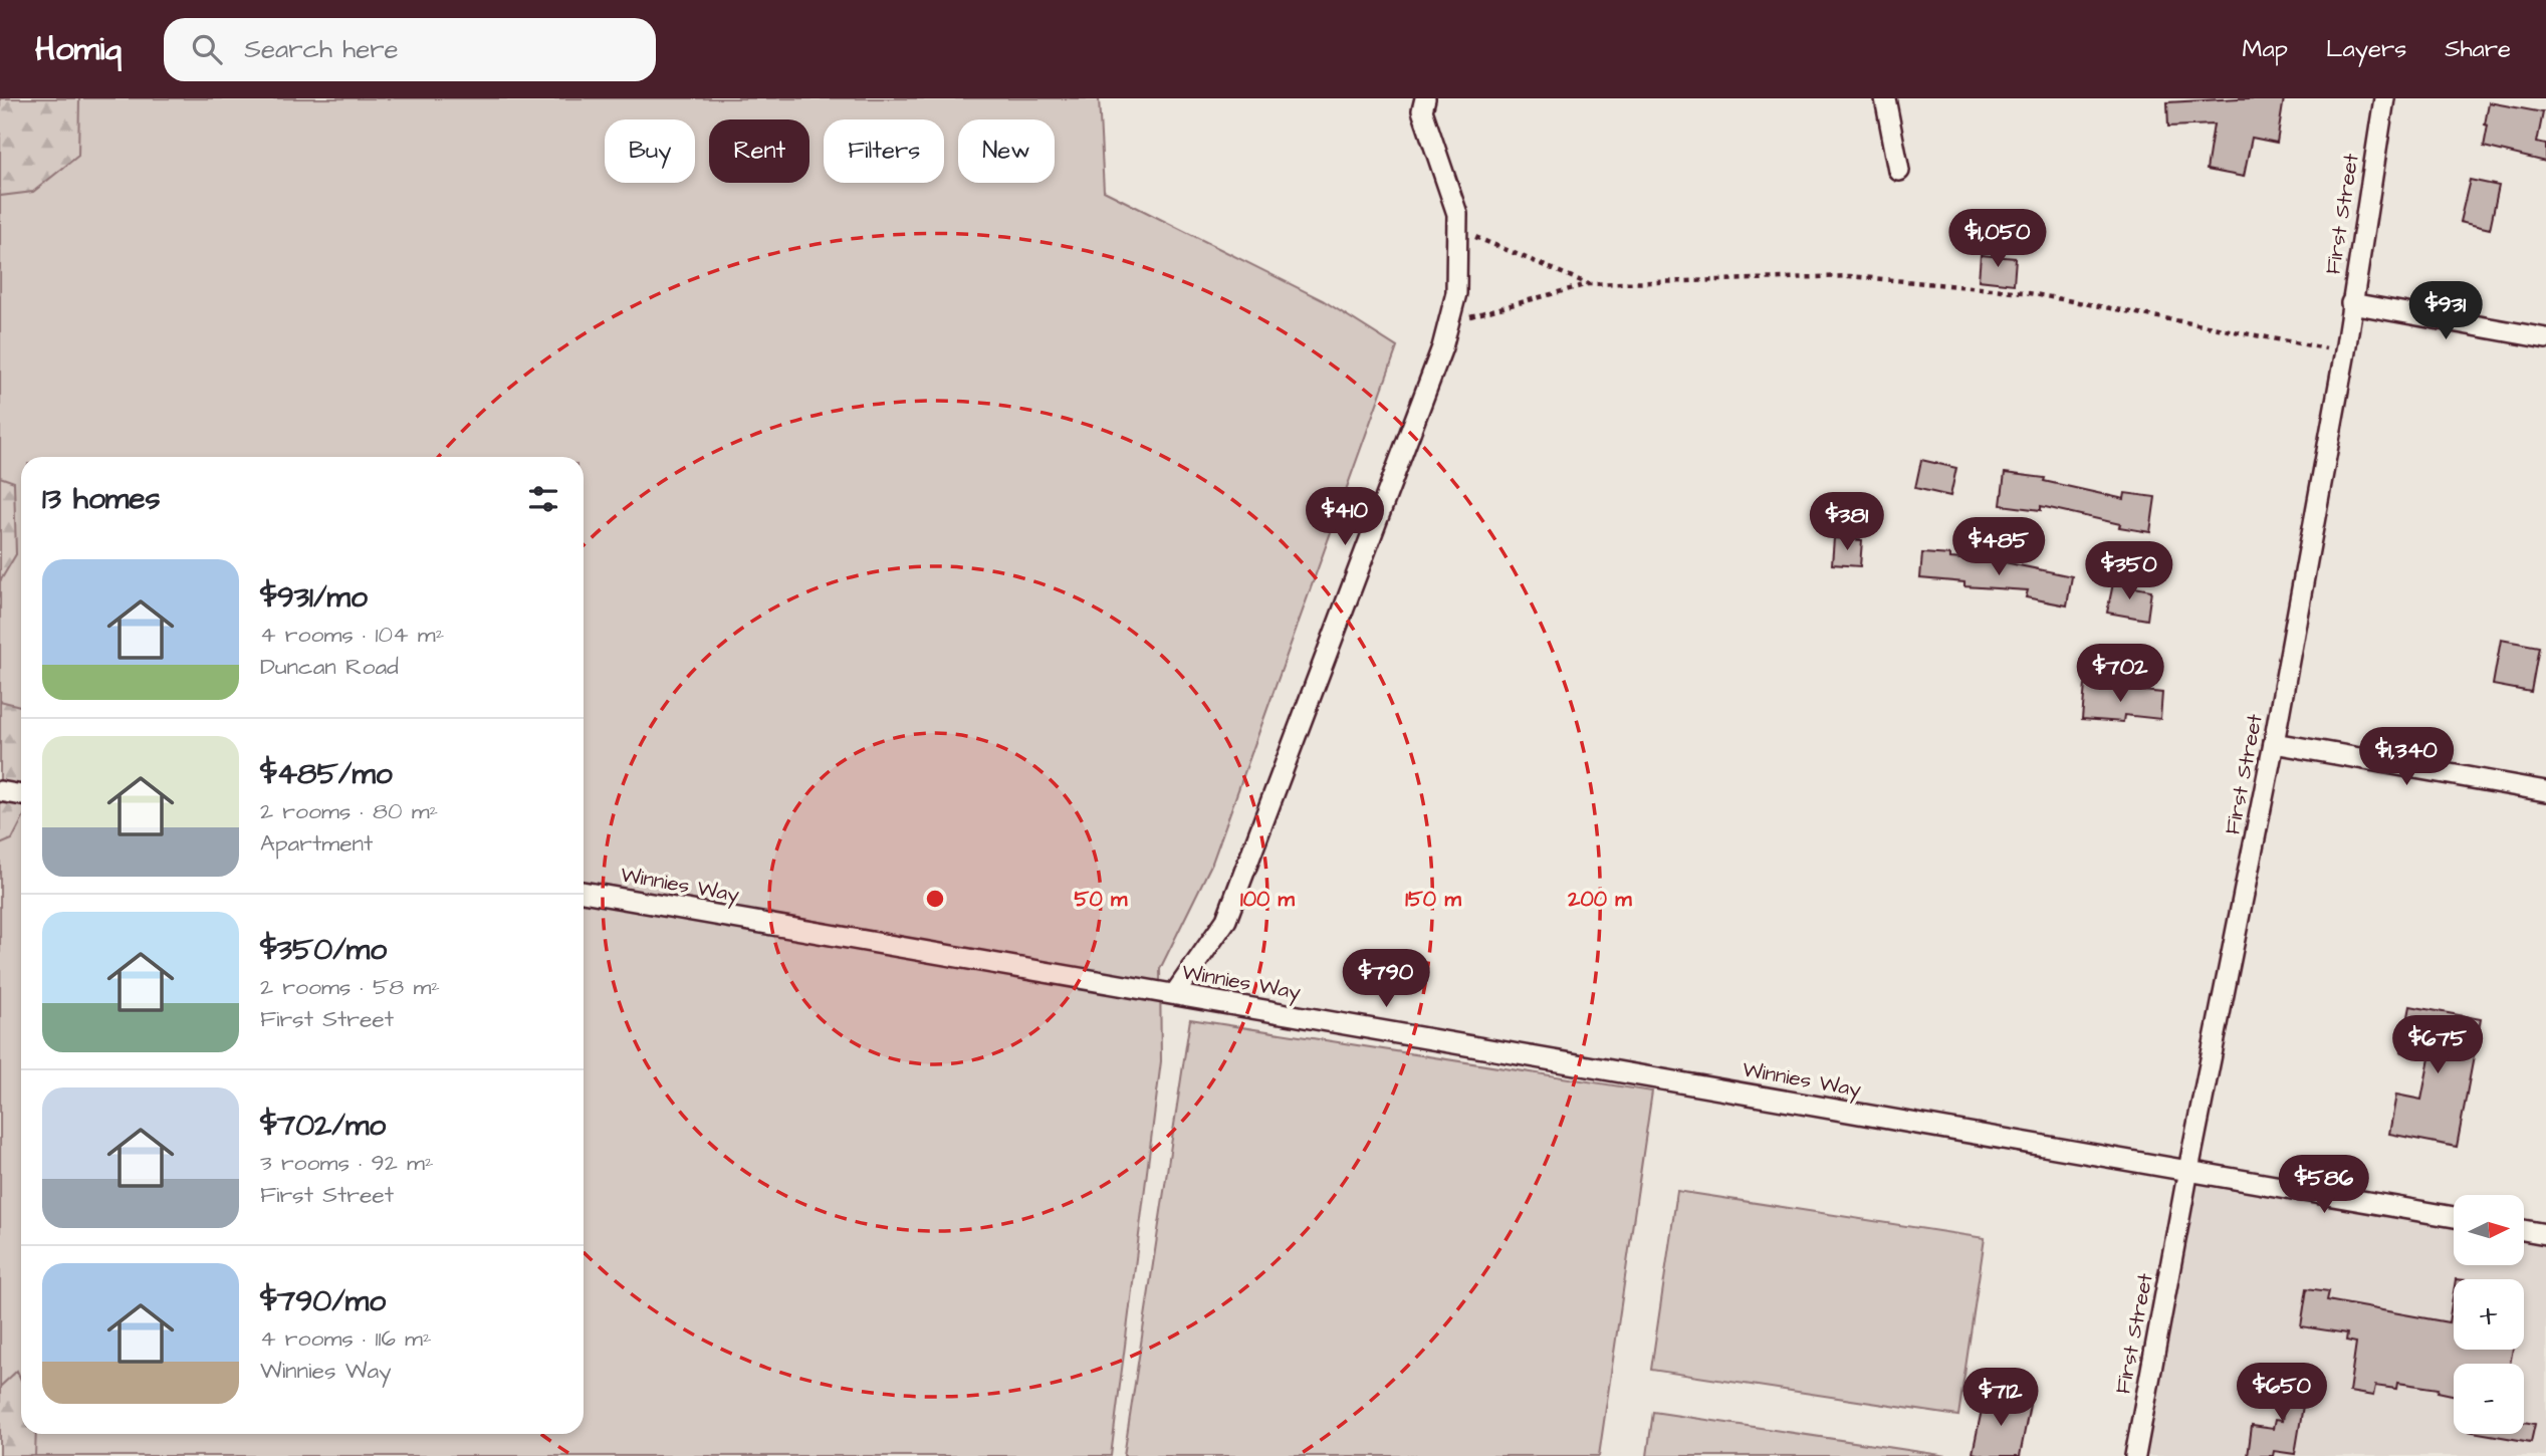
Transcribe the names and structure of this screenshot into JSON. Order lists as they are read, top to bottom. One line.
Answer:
{"streets":{"street":["First Street","Winnies Way"]},"crossings":[["First Street","Winnies Way"]],"north":"right","page":{"header":"Homiq","search":"Search here","nav":["Map","Layers","Share"],"chip":["Buy","Rent","Filters","New"],"price":["$1,050","$931","$410","$381","$485","$350","$702","$1,340","$790","$675","$586","$650","$712"],"heading":"13 homes","list":[{"name":"$931/mo","note":"4 rooms · 104 m² · Duncan Road"},{"name":"$485/mo","note":"2 rooms · 80 m² · Apartment"},{"name":"$350/mo","note":"2 rooms · 58 m² · First Street"},{"name":"$702/mo","note":"3 rooms · 92 m² · First Street"},{"name":"$790/mo","note":"4 rooms · 116 m² · Winnies Way"}],"map_buttons":["+","−"]},"rings":["50 m","100 m","150 m","200 m"]}
